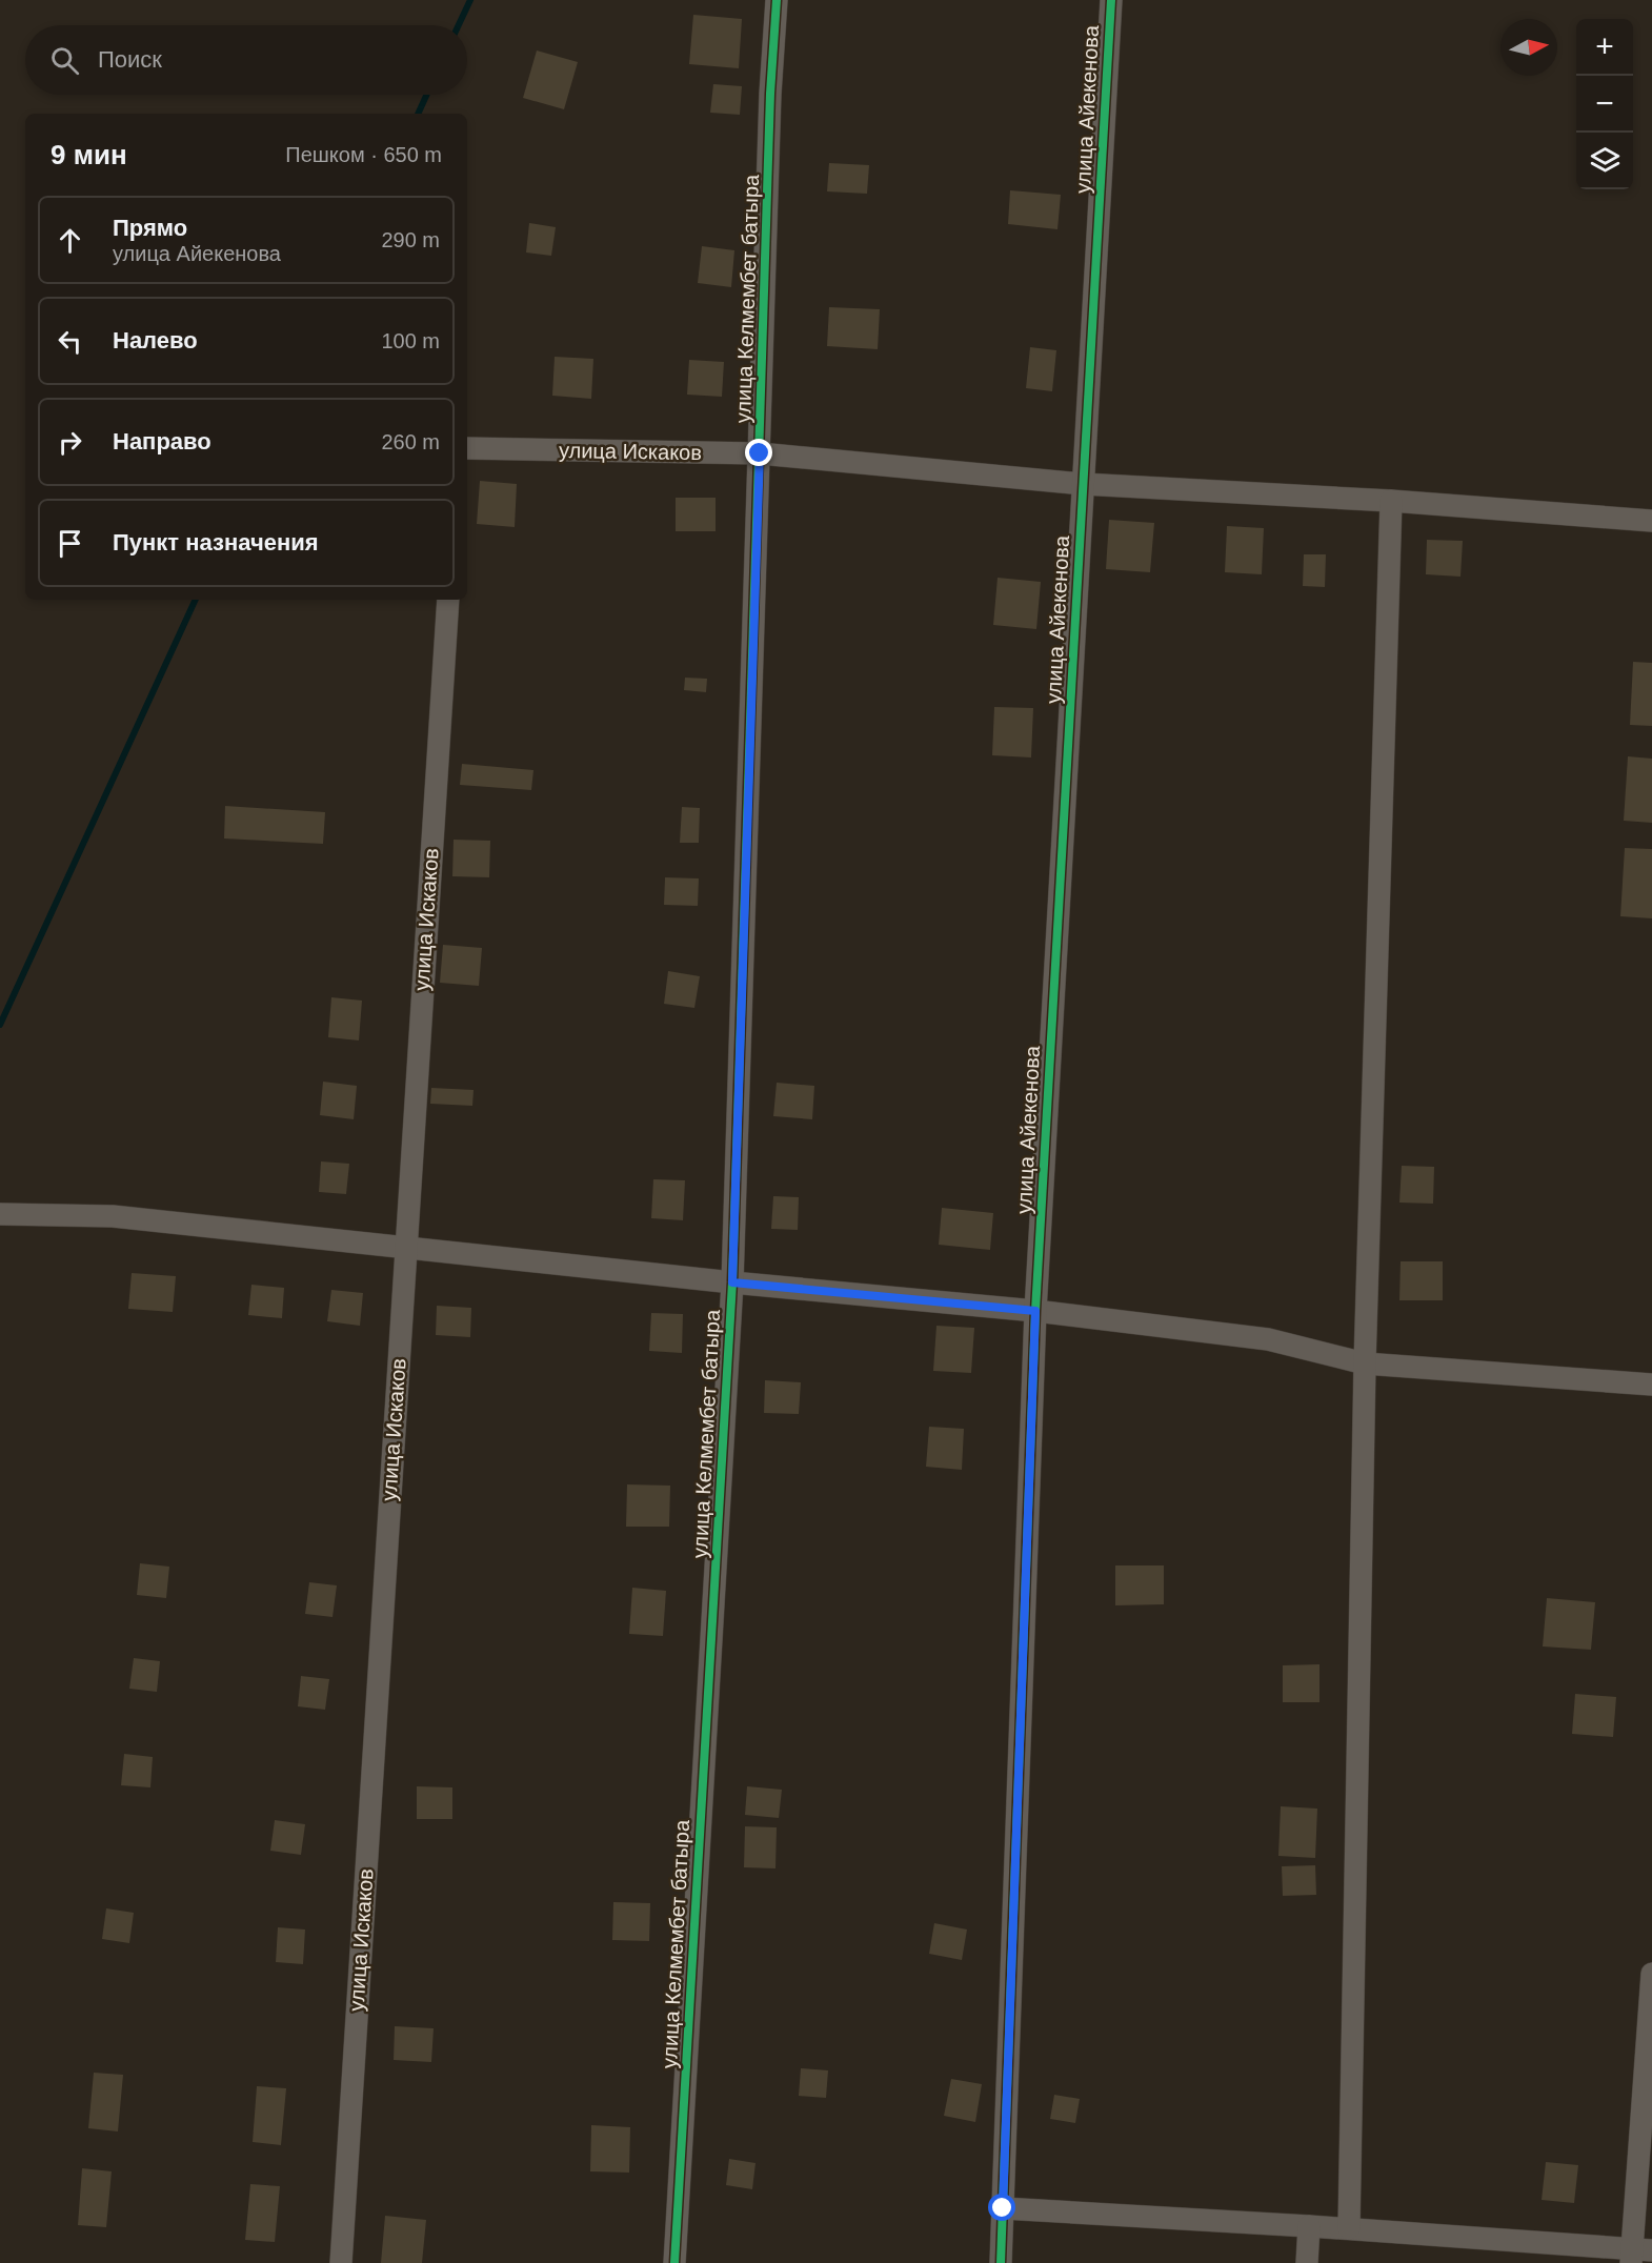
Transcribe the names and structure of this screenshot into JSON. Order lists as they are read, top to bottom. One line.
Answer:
{"streets":{"street":["улица Айекенова","улица Келмембет батыра","улица Искаков"]},"crossings":[["улица Айекенова","улица Искаков"],["улица Келмембет батыра","улица Искаков"]],"north":"right","page":{"map_buttons":["+","−"],"search":"Поиск","heading":["9 мин","Пешком · 650 m"],"list":[["Прямо","улица Айекенова","290 m"],["Налево","100 m"],["Направо","260 m"],"Пункт назначения"]}}
